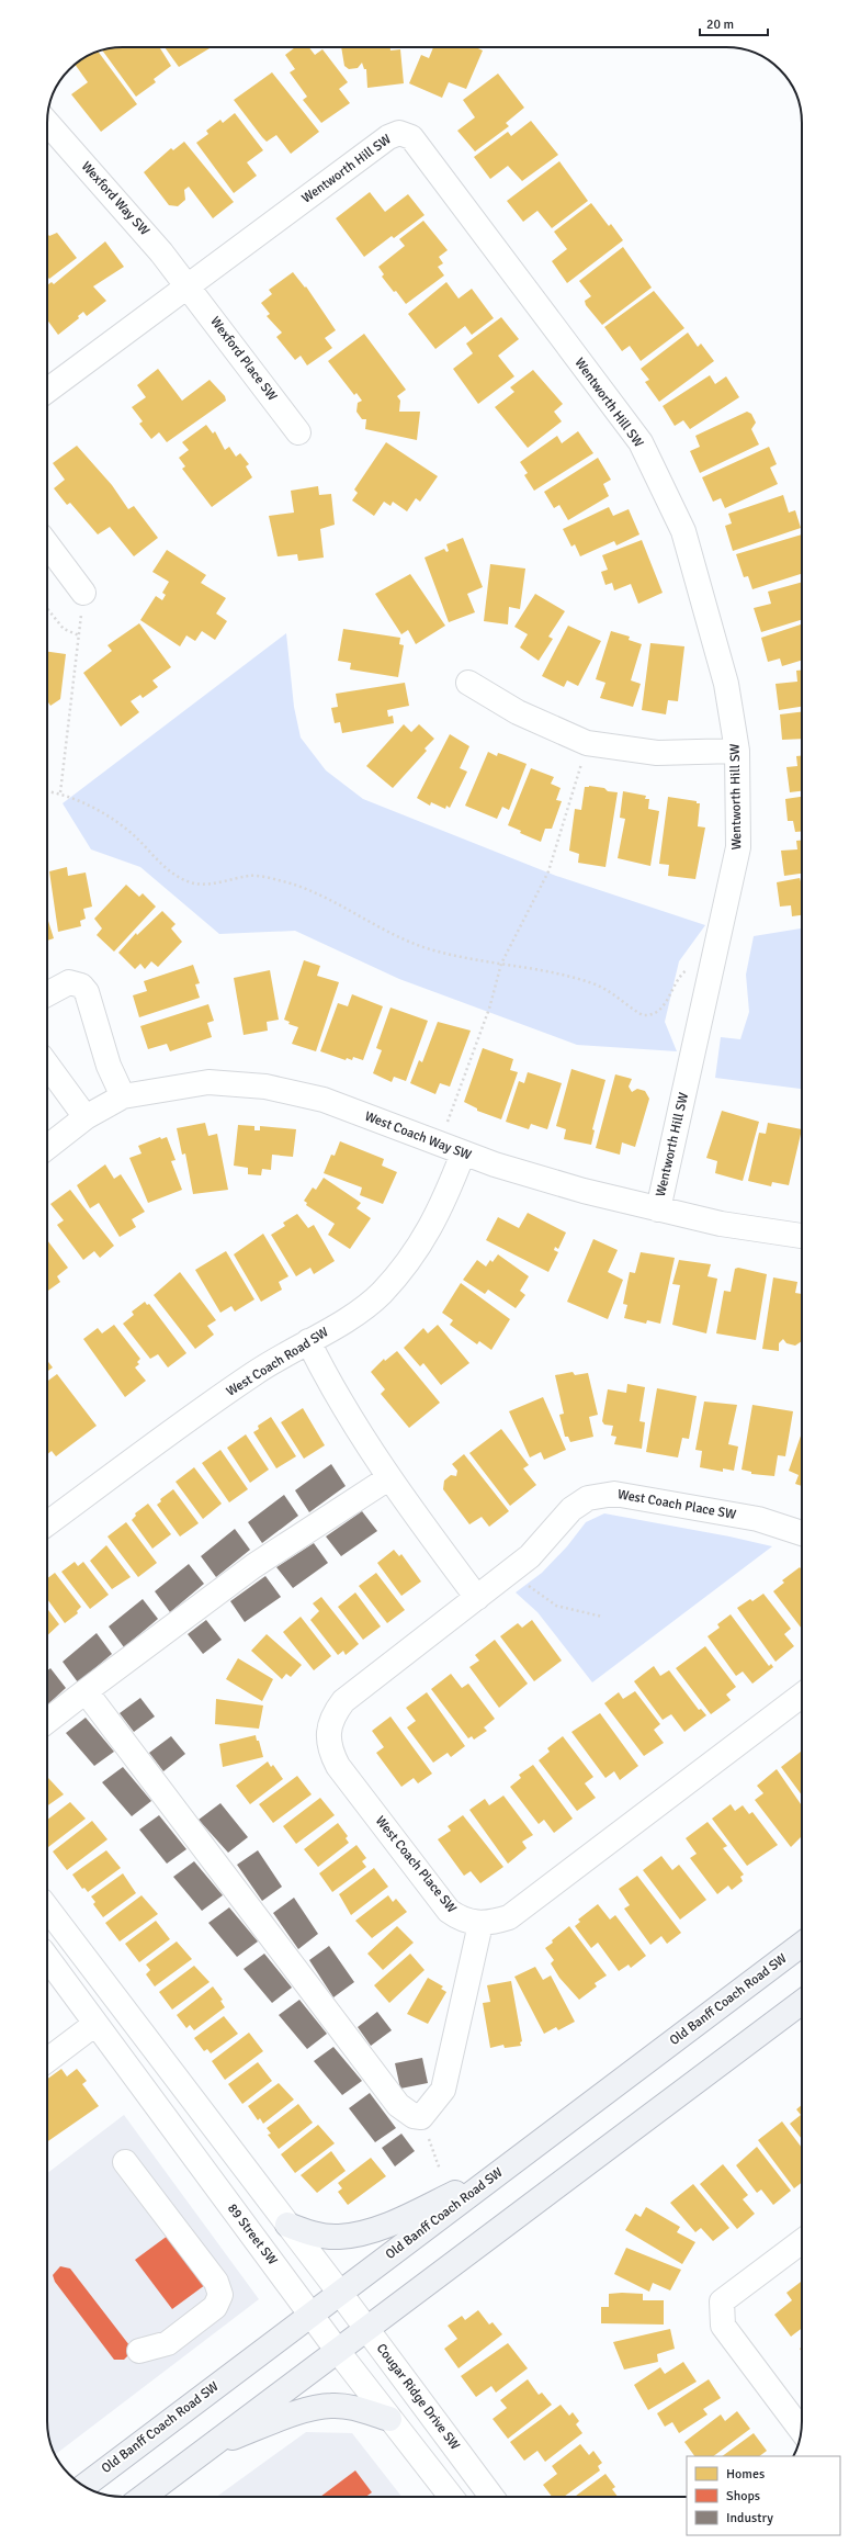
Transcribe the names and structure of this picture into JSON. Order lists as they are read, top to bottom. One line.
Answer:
{"streets":{"main road":["Old Banff Coach Road SW"],"street":["Wentworth Hill SW","Wexford Way SW","Wexford Place SW","West Coach Way SW","West Coach Road SW","West Coach Place SW","89 Street SW","Cougar Ridge Drive SW"]},"crossings":[["Wentworth Hill SW","Wexford Way SW"],["Wentworth Hill SW","Wexford Place SW"],["Wentworth Hill SW","West Coach Way SW"],["Wexford Way SW","Wexford Place SW"],["West Coach Way SW","West Coach Road SW"],["Old Banff Coach Road SW","89 Street SW"],["Old Banff Coach Road SW","Cougar Ridge Drive SW"]],"legend":["Homes","Shops","Industry"],"scale_bar":"20 m"}
